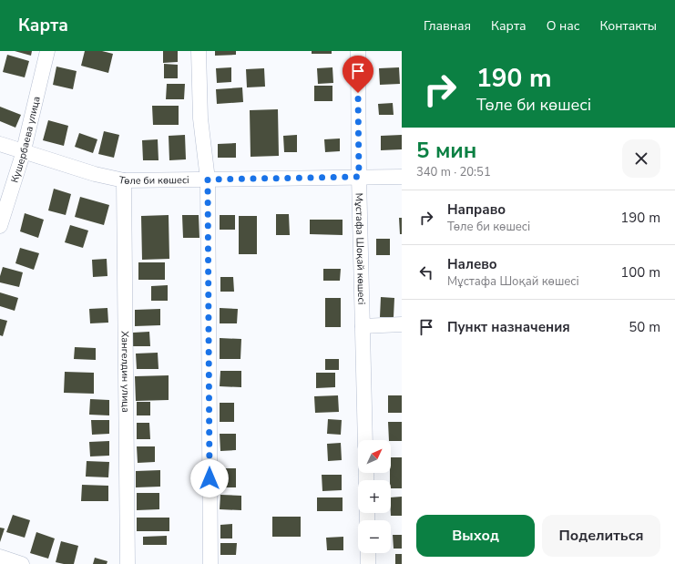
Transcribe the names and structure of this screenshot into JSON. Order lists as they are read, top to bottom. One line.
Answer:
{"streets":{"street":["Кушербаева улица","Төле би көшесі","Мұстафа Шоқай көшесі","Хангелдин улица"]},"crossings":[["Кушербаева улица","Төле би көшесі"],["Төле би көшесі","Мұстафа Шоқай көшесі"],["Төле би көшесі","Хангелдин улица"]],"north":"top right","page":{"header":"Карта","nav":["Главная","Карта","О нас","Контакты"],"turn":["190 m","Төле би көшесі"],"heading":["5 мин","340 m · 20:51"],"list":[{"name":"Направо","note":"Төле би көшесі","value":"190 m"},{"name":"Налево","note":"Мұстафа Шоқай көшесі","value":"100 m"},{"name":"Пункт назначения","value":"50 m"}],"map_buttons":["+","−"],"buttons":["Выход","Поделиться"]}}
